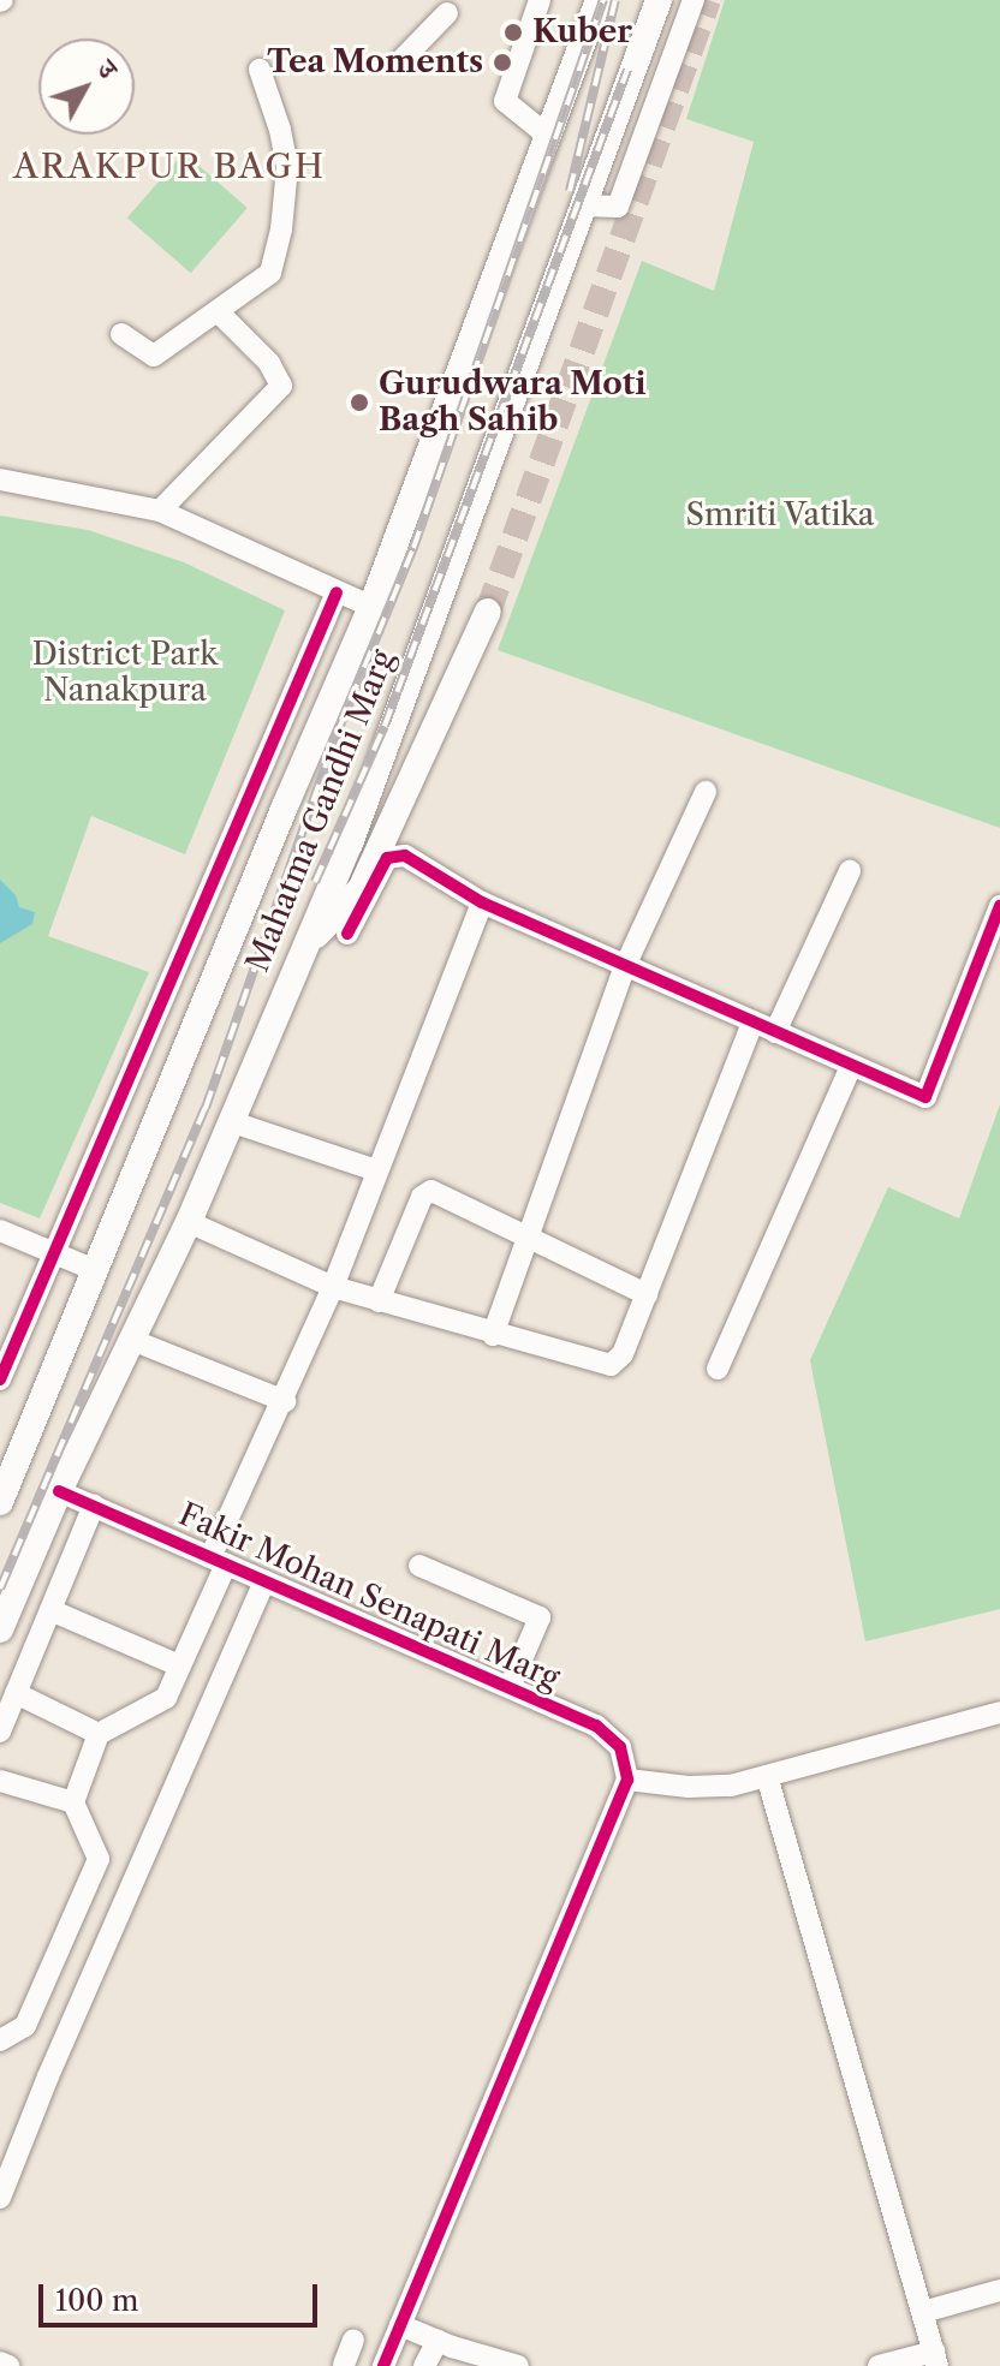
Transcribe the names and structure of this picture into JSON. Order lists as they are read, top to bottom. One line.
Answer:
{"streets":{"main road":["Mahatma Gandhi Marg"],"street":["Fakir Mohan Senapati Marg"]},"crossings":[["Mahatma Gandhi Marg","Fakir Mohan Senapati Marg"]],"districts":["ARAKPUR BAGH"],"parks":["Smriti Vatika","District Park Nanakpura"],"places":["Kuber","Tea Moments","Gurudwara Moti Bagh Sahib"],"scale_bar":"100 m","north":"top right"}
